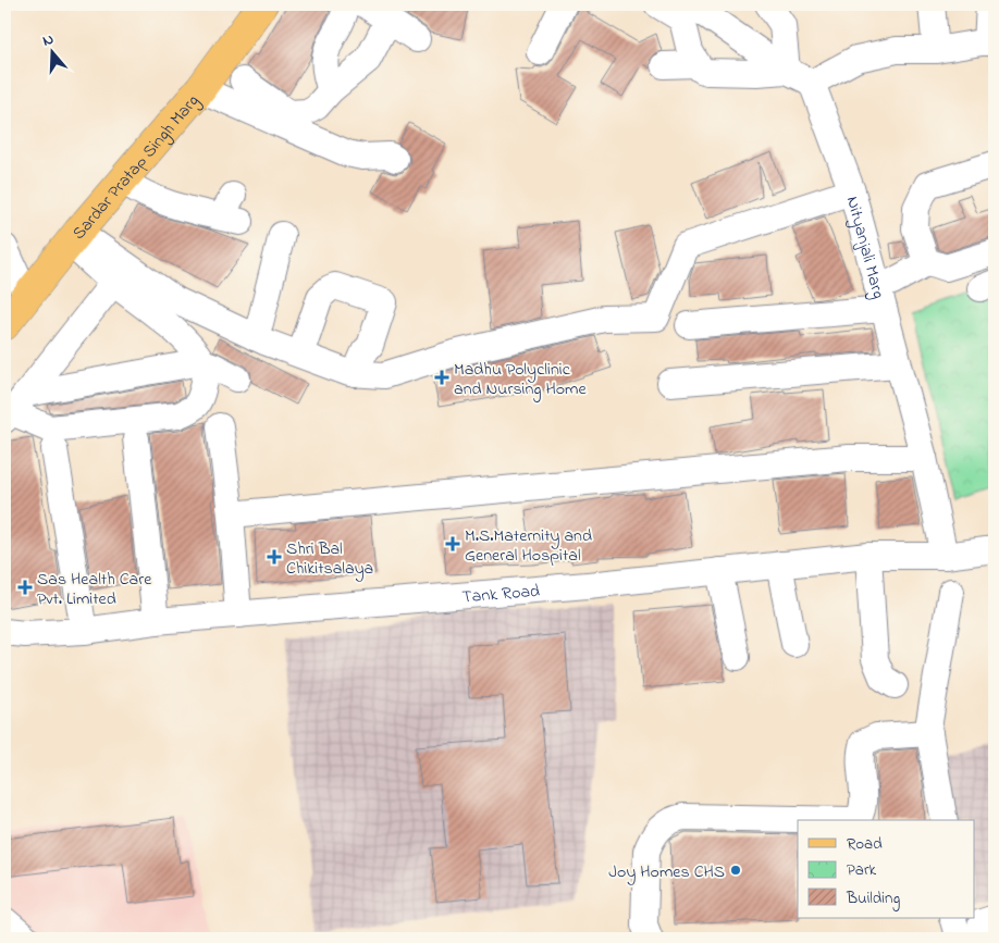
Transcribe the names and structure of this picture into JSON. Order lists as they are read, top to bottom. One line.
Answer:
{"streets":{"main road":["Sardar Pratap Singh Marg"],"street":["Nityanjali Marg","Tank Road"]},"crossings":[["Nityanjali Marg","Tank Road"]],"places":{"health":["Madhu Polyclinic and Nursing Home","M.S.Maternity and General Hospital","Shri Bal Chikitsalaya","Sas Health Care Pvt. Limited"],"other":["Joy Homes CHS"]},"legend":["Road","Park","Building"],"north":"top"}
